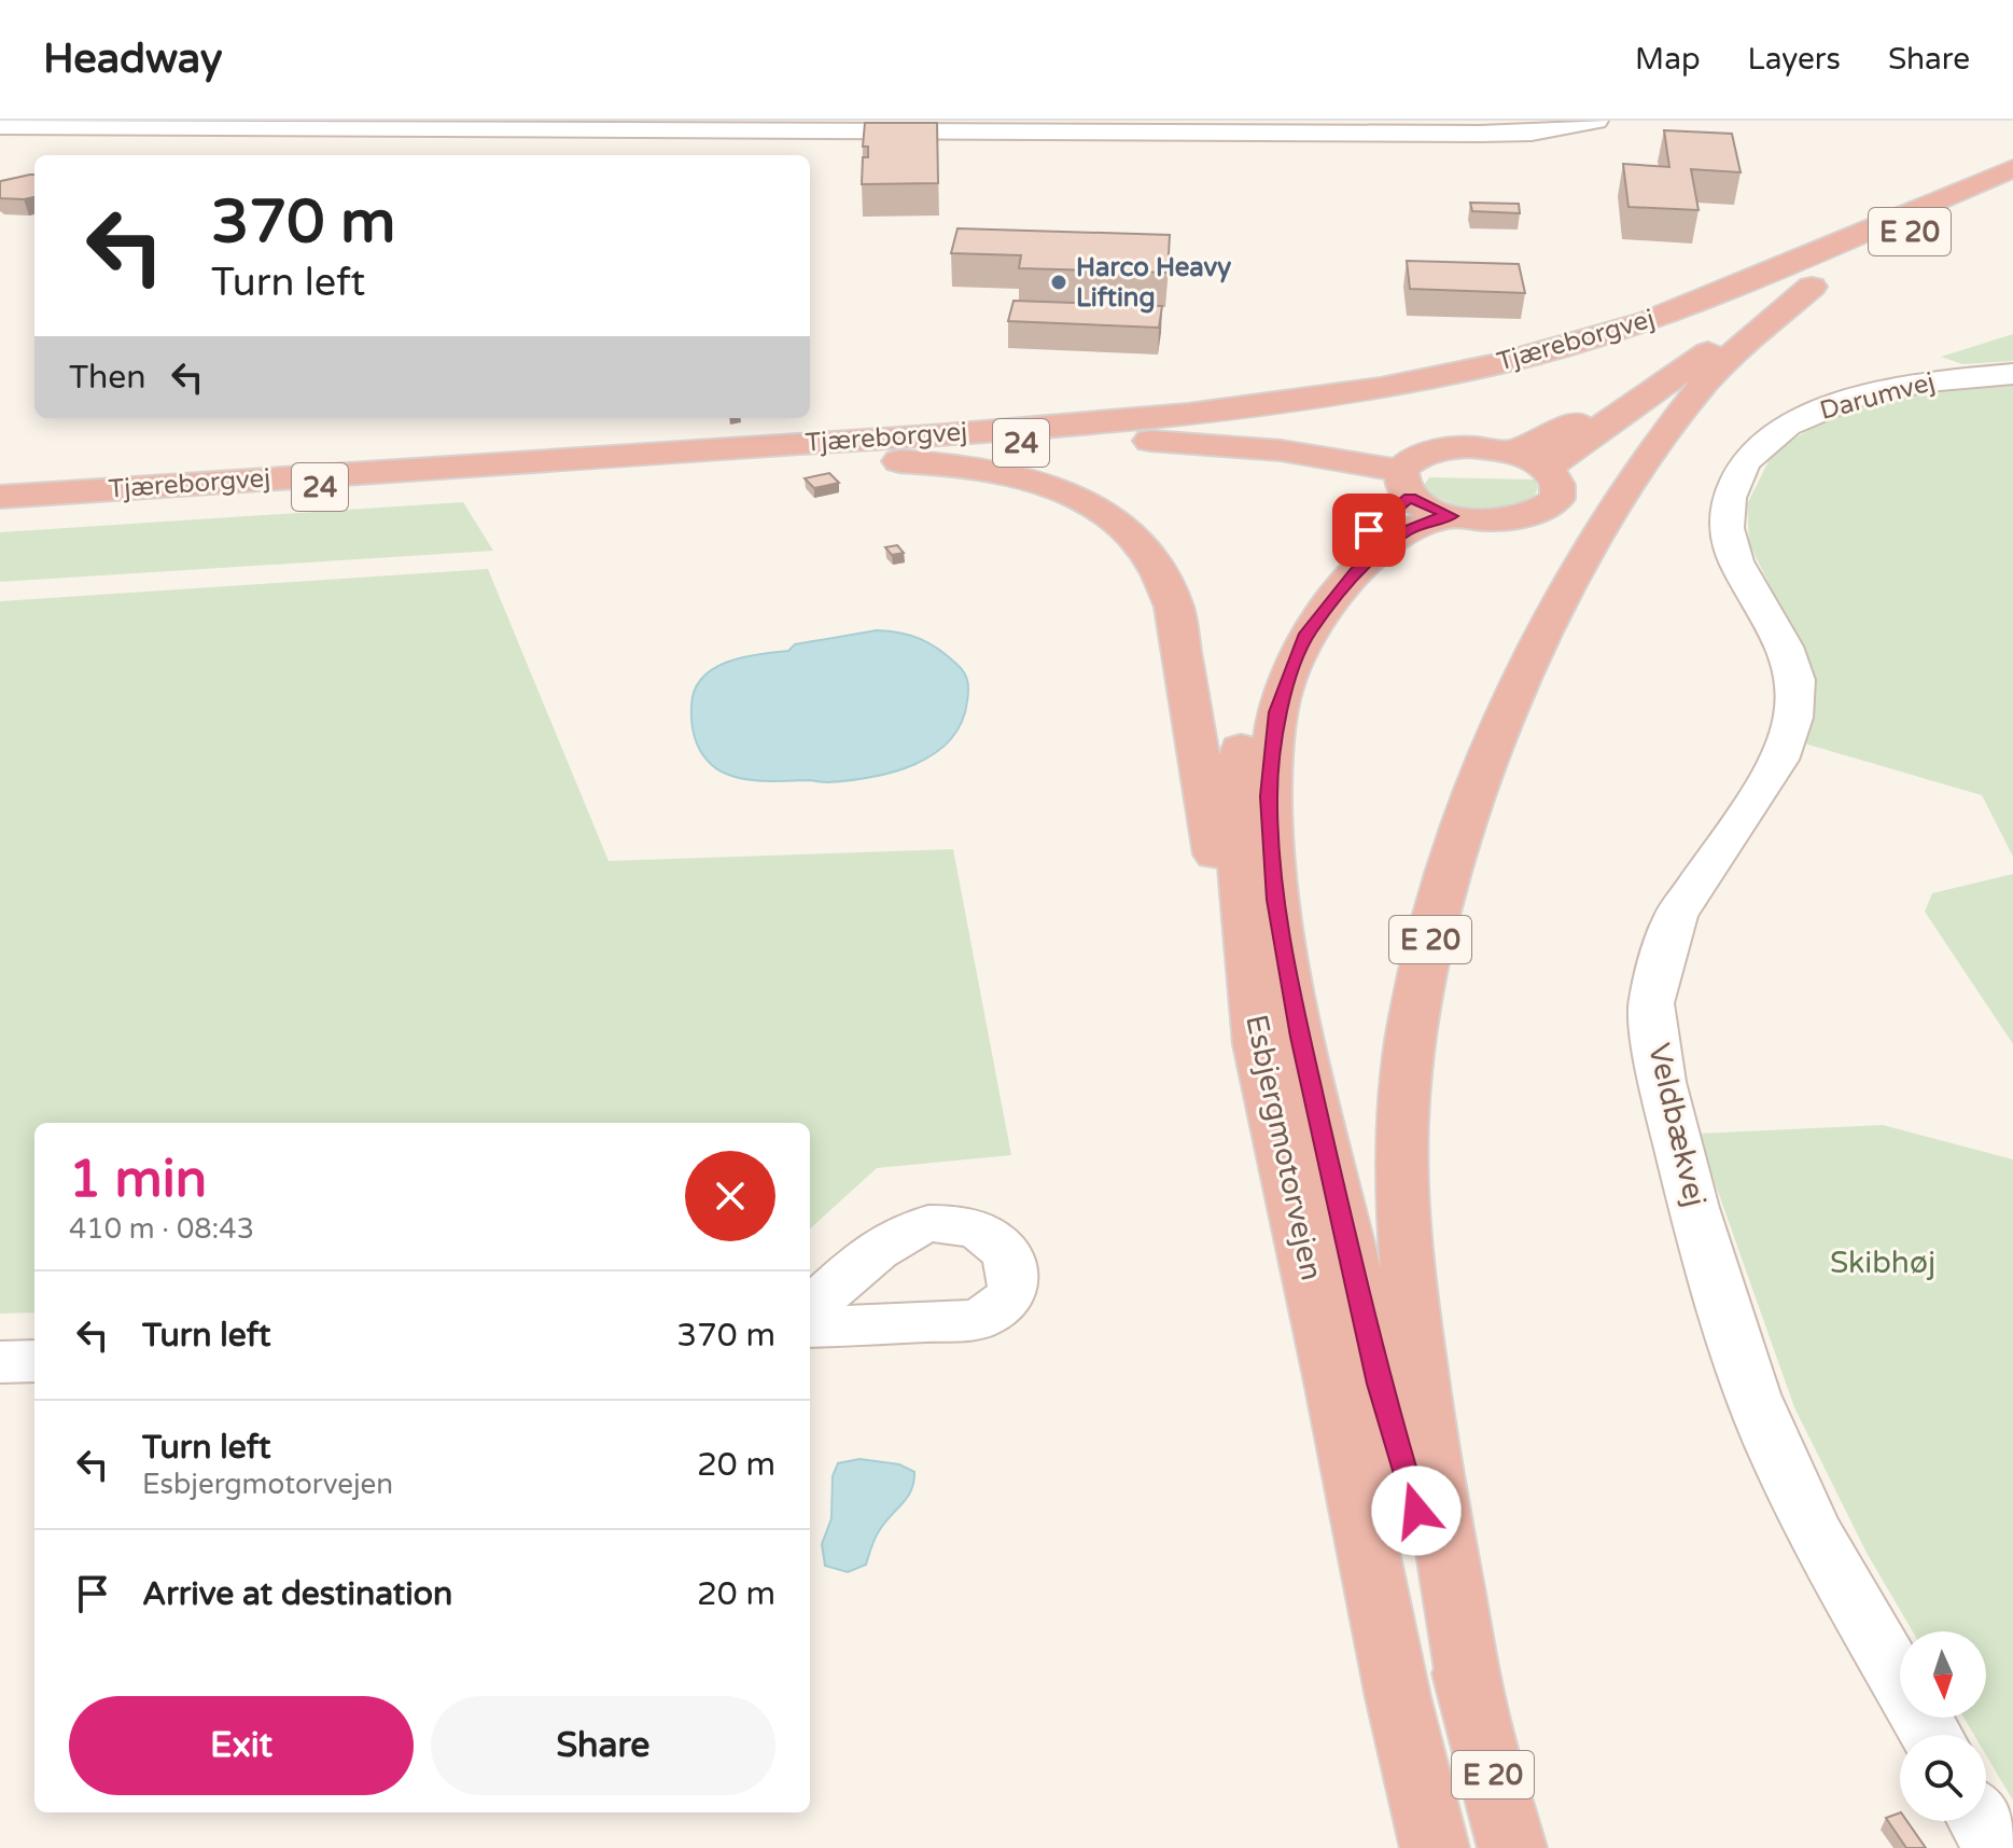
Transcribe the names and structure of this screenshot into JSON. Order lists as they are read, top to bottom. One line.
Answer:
{"streets":{"highway":["E 20","Tjæreborgvej","24","Esbjergmotorvejen"],"street":["Darumvej","Veldbækvej"]},"crossings":[["E 20","Tjæreborgvej"],["E 20","24"],["E 20","Esbjergmotorvejen"],["Tjæreborgvej","24"],["Darumvej","Veldbækvej"],["24","Esbjergmotorvejen"]],"parks":["Skibhøj"],"places":["Harco Heavy Lifting"],"north":"bottom","page":{"header":"Headway","nav":["Map","Layers","Share"],"turn":["370 m","Turn left"],"then":"Then","heading":["1 min","410 m · 08:43"],"list":[{"name":"Turn left","value":"370 m"},{"name":"Turn left","note":"Esbjergmotorvejen","value":"20 m"},{"name":"Arrive at destination","value":"20 m"}],"buttons":["Exit","Share"]}}
